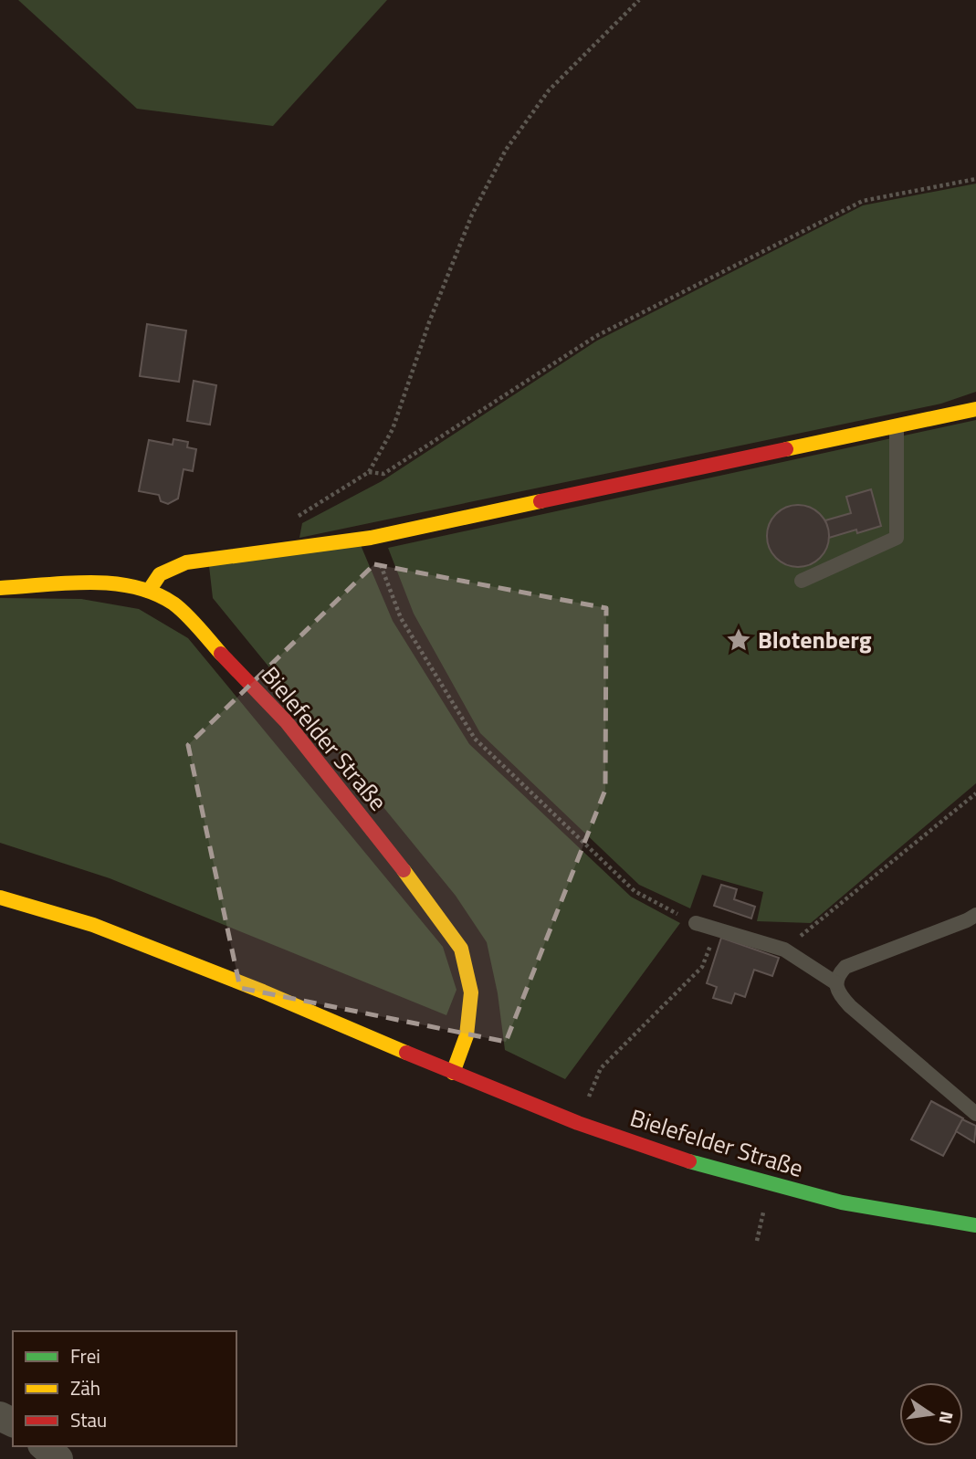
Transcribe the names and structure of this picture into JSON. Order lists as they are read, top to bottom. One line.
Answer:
{"streets":{"street":["Bielefelder Straße"]},"places":{"place":["Blotenberg"]},"legend":["Frei","Zäh","Stau"],"north":"right"}
